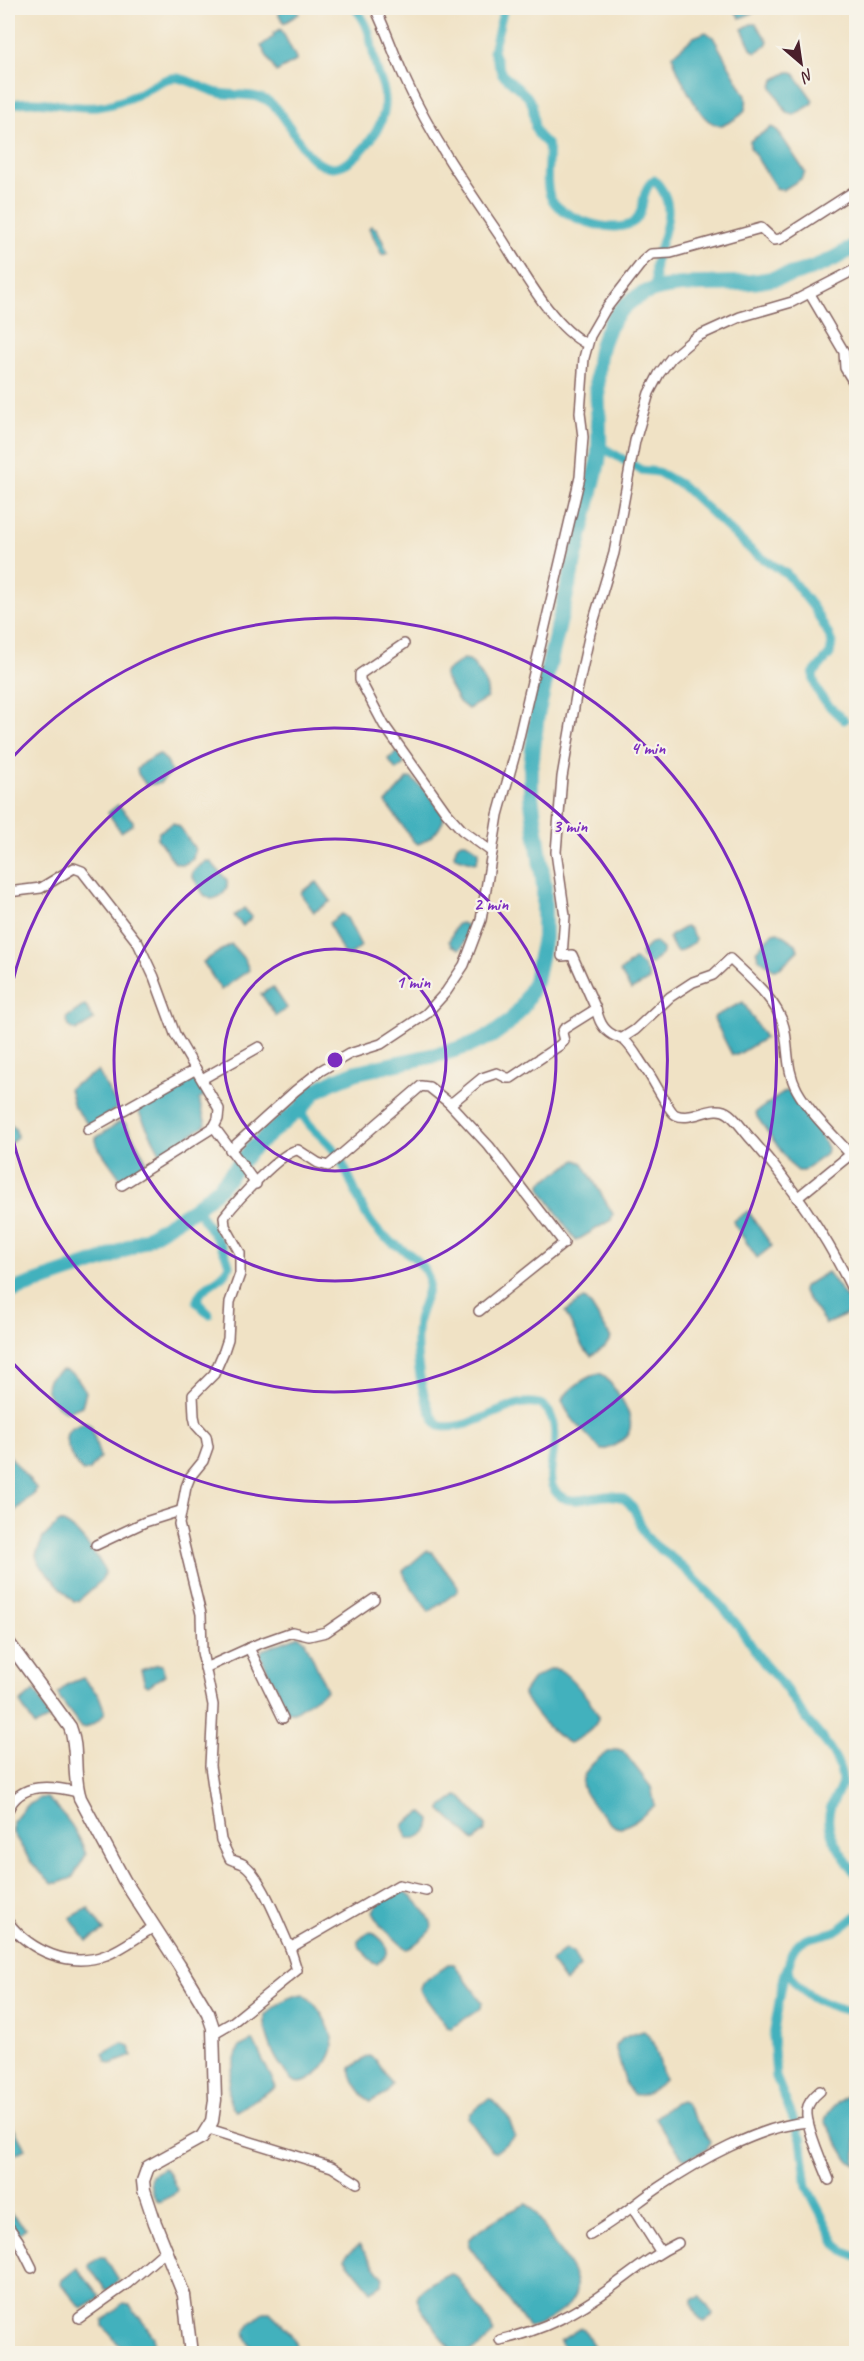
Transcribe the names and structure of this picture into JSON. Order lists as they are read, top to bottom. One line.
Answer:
{"north":"bottom right","rings":["4 min","3 min","2 min","1 min"]}
